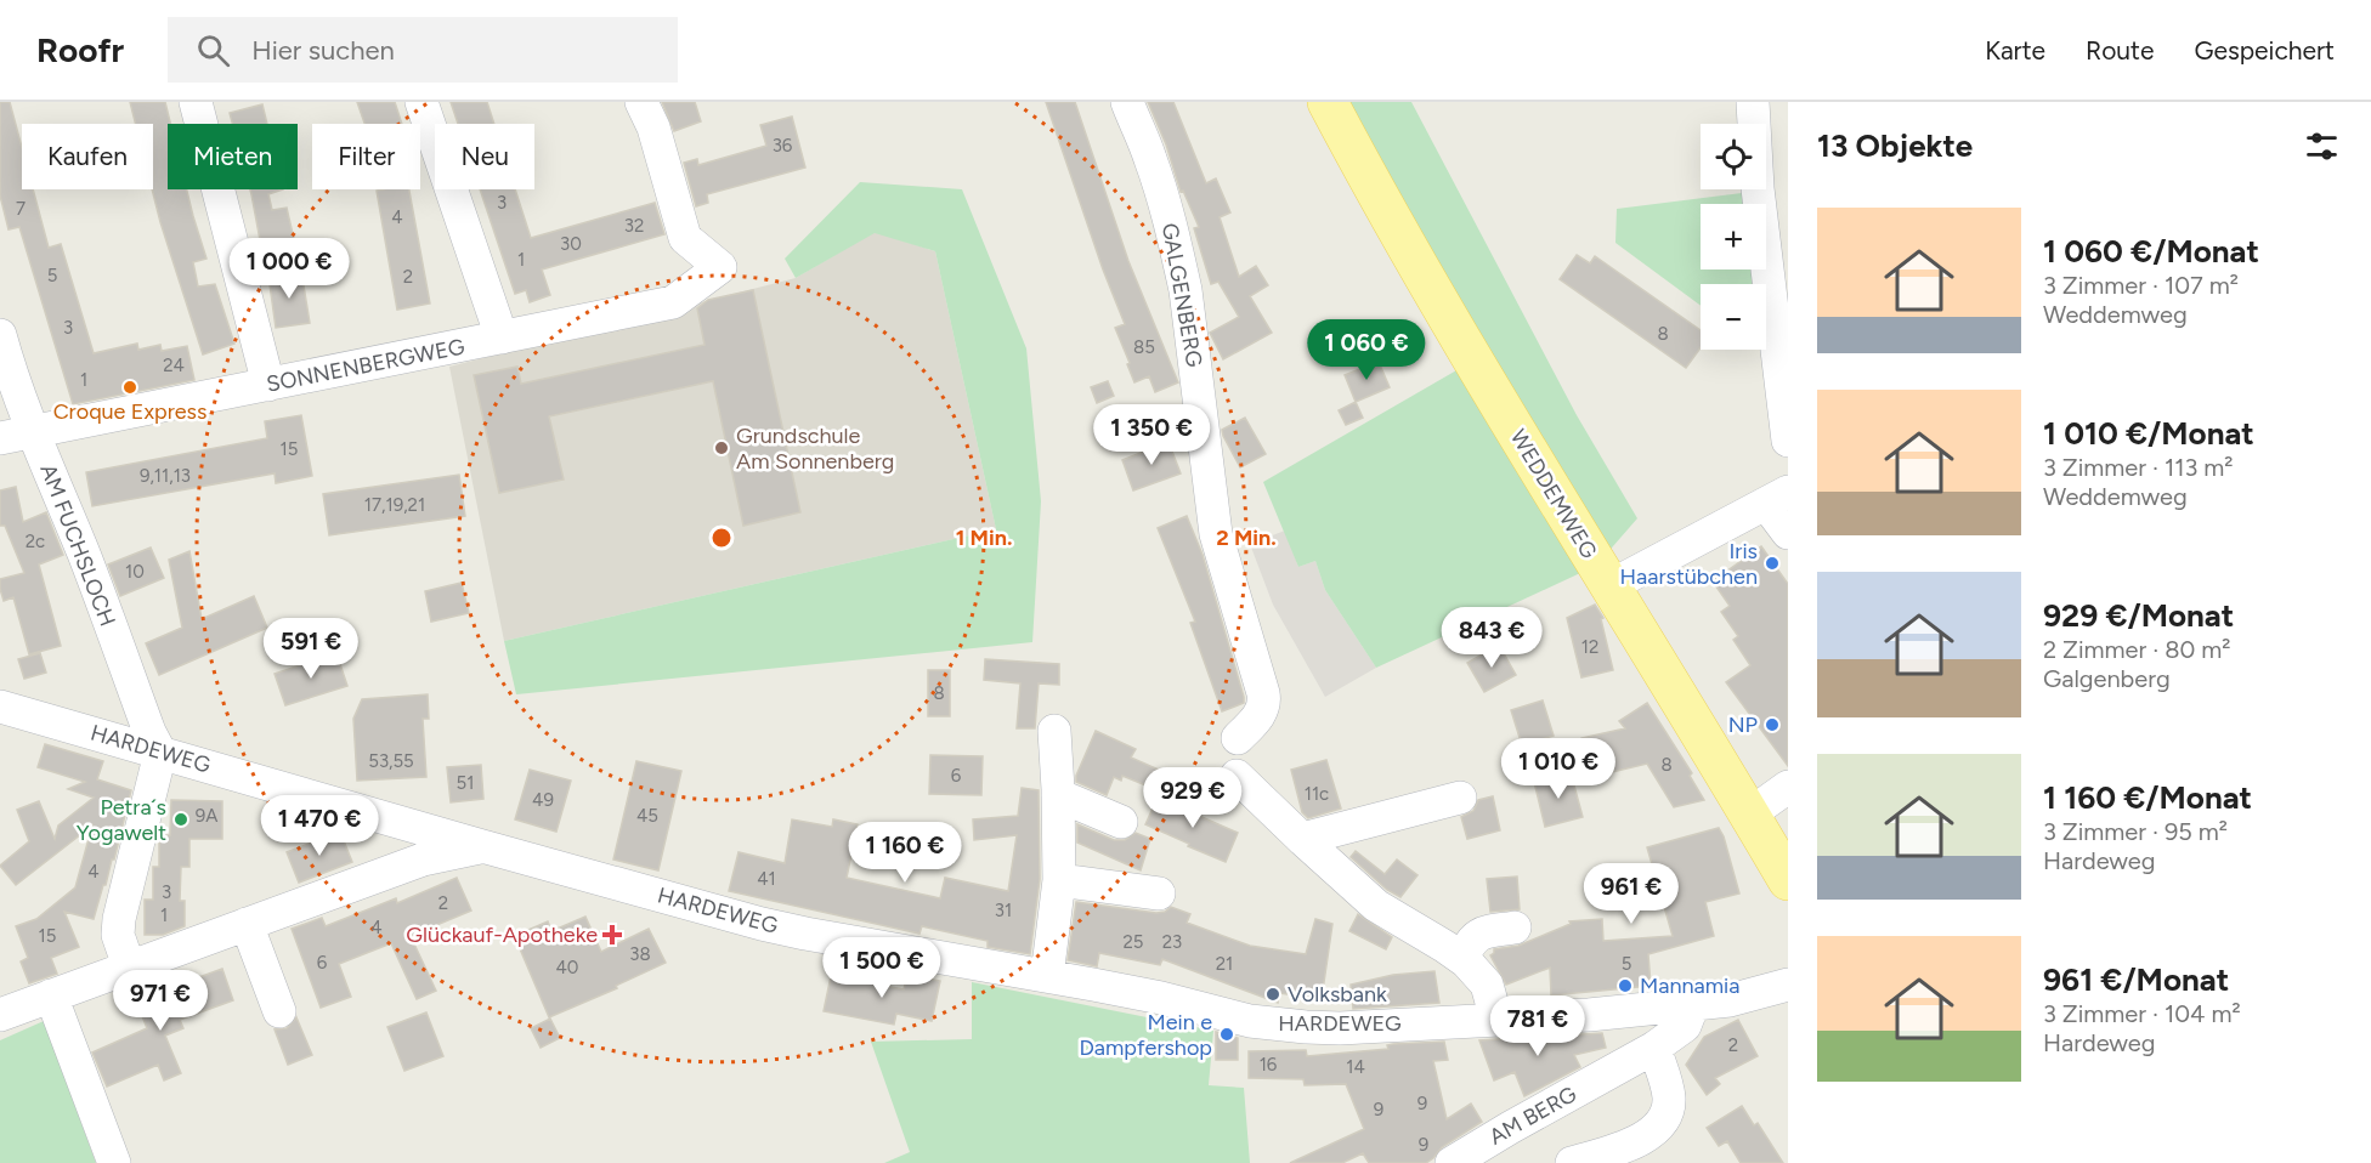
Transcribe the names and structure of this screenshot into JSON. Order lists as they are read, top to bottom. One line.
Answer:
{"streets":{"main road":["WEDDEMWEG"],"street":["GALGENBERG","SONNENBERGWEG","AM FUCHSLOCH","HARDEWEG","AM BERG"]},"crossings":[["SONNENBERGWEG","AM FUCHSLOCH"],["AM FUCHSLOCH","HARDEWEG"],["HARDEWEG","AM BERG"]],"places":{"other":["Croque Express","Grundschule Am Sonnenberg","Iris Haarstübchen","NP","Petra´s Yogawelt","Mannamia","Volksbank","Mein e Dampfershop"],"health":["Glückauf-Apotheke"]},"house_numbers":["36","3","7","4","32","30","1","5","2","3","8","85","24","1","15","9,11,13","17,19,21","2c","10","12","8","53,55","8","6","51","11c","49","9A","45","4","41","3","2","31","1","4","15","25","23","38","6","21","5","40","2","16","14","9","9","9"],"page":{"header":"Roofr","search":"Hier suchen","nav":["Karte","Route","Gespeichert"],"heading":"13 Objekte","map_buttons":["+","−"],"chip":["Kaufen","Mieten","Filter","Neu"],"list":[{"name":"1 060 €/Monat","note":"3 Zimmer · 107 m² · Weddemweg"},{"name":"1 010 €/Monat","note":"3 Zimmer · 113 m² · Weddemweg"},{"name":"929 €/Monat","note":"2 Zimmer · 80 m² · Galgenberg"},{"name":"1 160 €/Monat","note":"3 Zimmer · 95 m² · Hardeweg"},{"name":"961 €/Monat","note":"3 Zimmer · 104 m² · Hardeweg"}],"price":["1 000 €","1 060 €","1 350 €","843 €","591 €","1 010 €","929 €","1 470 €","1 160 €","961 €","1 500 €","971 €","781 €"]},"rings":["1 Min.","2 Min."]}
